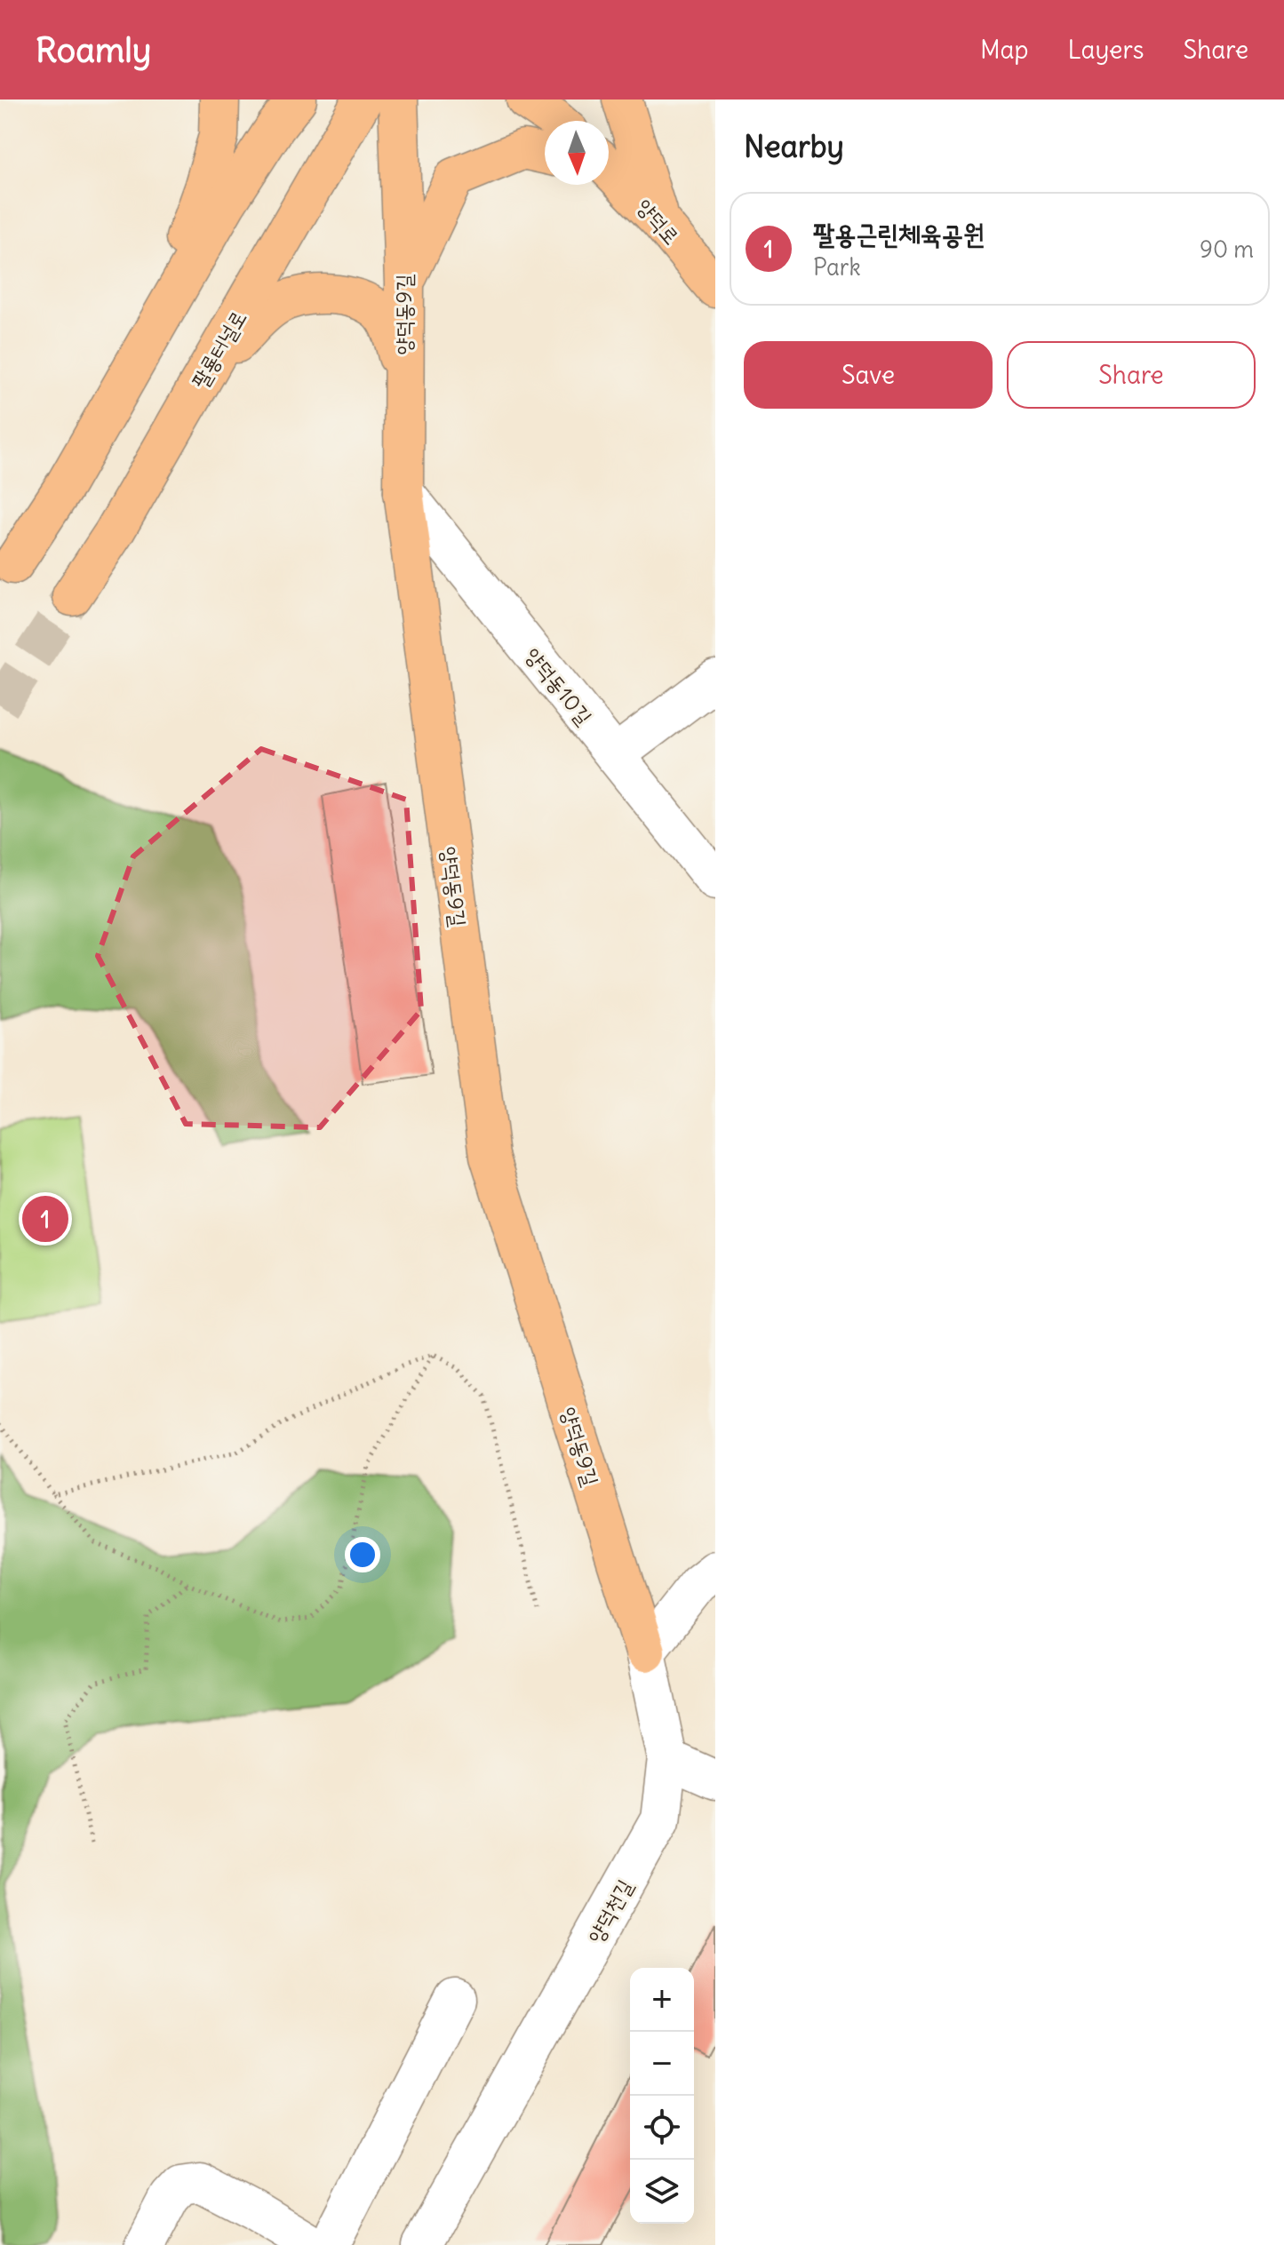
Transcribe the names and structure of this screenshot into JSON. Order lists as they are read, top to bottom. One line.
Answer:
{"streets":{"main road":["양덕로","양덕동9길","팔룡터널로"],"street":["양덕동10길","양덕천길"]},"crossings":[["양덕동9길","양덕동10길"],["양덕동9길","양덕천길"]],"north":"bottom","page":{"header":"Roamly","nav":["Map","Layers","Share"],"heading":"Nearby","list":[{"mark":"1","name":"팔용근린체육공원","note":"Park","value":"90 m"}],"buttons":["Save","Share"],"pins":"1","map_buttons":["+","−"]}}
